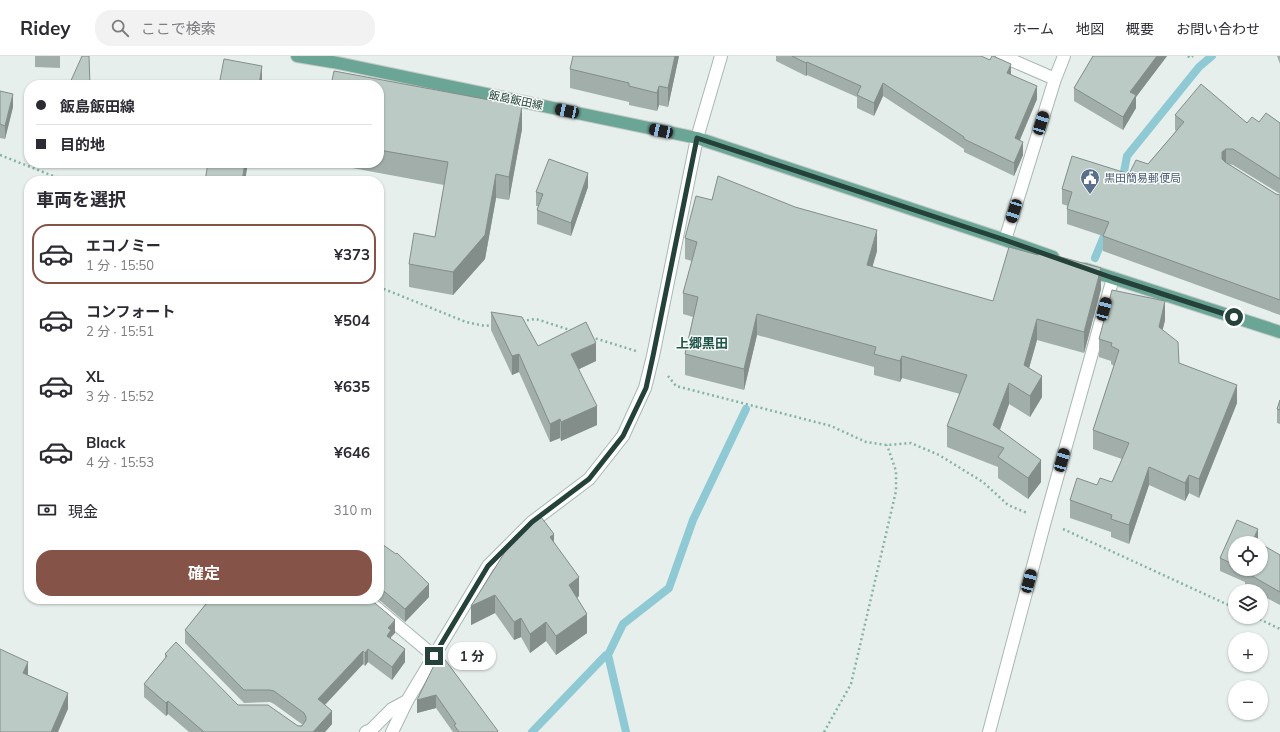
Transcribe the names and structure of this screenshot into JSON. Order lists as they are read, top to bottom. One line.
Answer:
{"streets":{"main road":["飯島飯田線"]},"districts":["上郷黒田"],"places":{"public building":["黒田簡易郵便局"]},"page":{"header":"Ridey","search":"ここで検索","nav":["ホーム","地図","概要","お問い合わせ"],"banner":["飯島飯田線","目的地"],"heading":"車両を選択","list":[{"name":"エコノミー","note":"1 分 · 15:50","value":"¥373"},{"name":"コンフォート","note":"2 分 · 15:51","value":"¥504"},{"name":"XL","note":"3 分 · 15:52","value":"¥635"},{"name":"Black","note":"4 分 · 15:53","value":"¥646"}],"pay":["現金","310 m"],"map_buttons":["+","−"],"buttons":"確定","bubble":"1 分"}}
